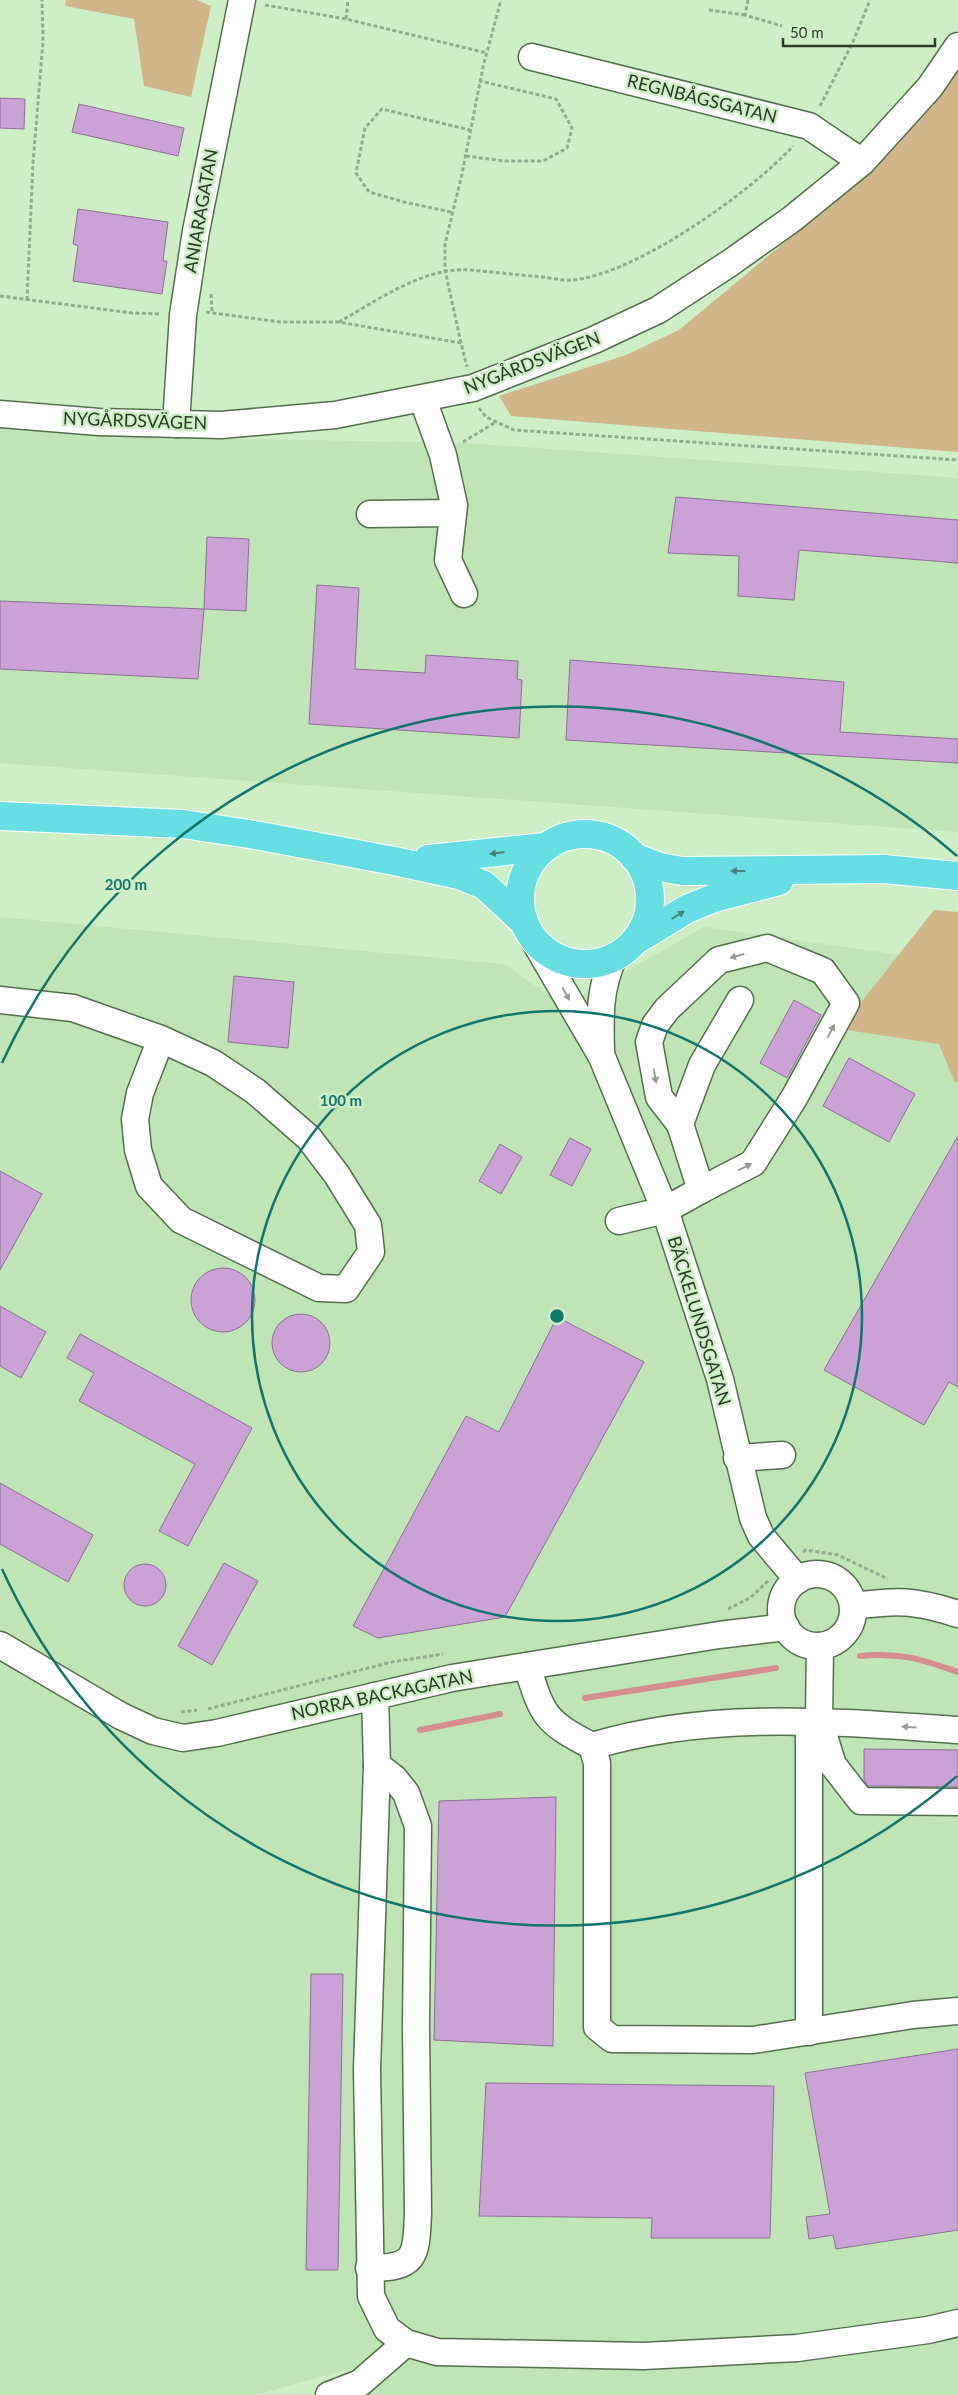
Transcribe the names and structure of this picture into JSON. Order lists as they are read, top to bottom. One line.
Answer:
{"streets":{"street":["REGNBÅGSGATAN","ANIARAGATAN","NYGÅRDSVÄGEN","BÄCKELUNDSGATAN","NORRA BACKAGATAN"]},"crossings":[["REGNBÅGSGATAN","NYGÅRDSVÄGEN"],["ANIARAGATAN","NYGÅRDSVÄGEN"],["BÄCKELUNDSGATAN","NORRA BACKAGATAN"]],"scale_bar":"50 m","rings":["200 m","100 m"]}
